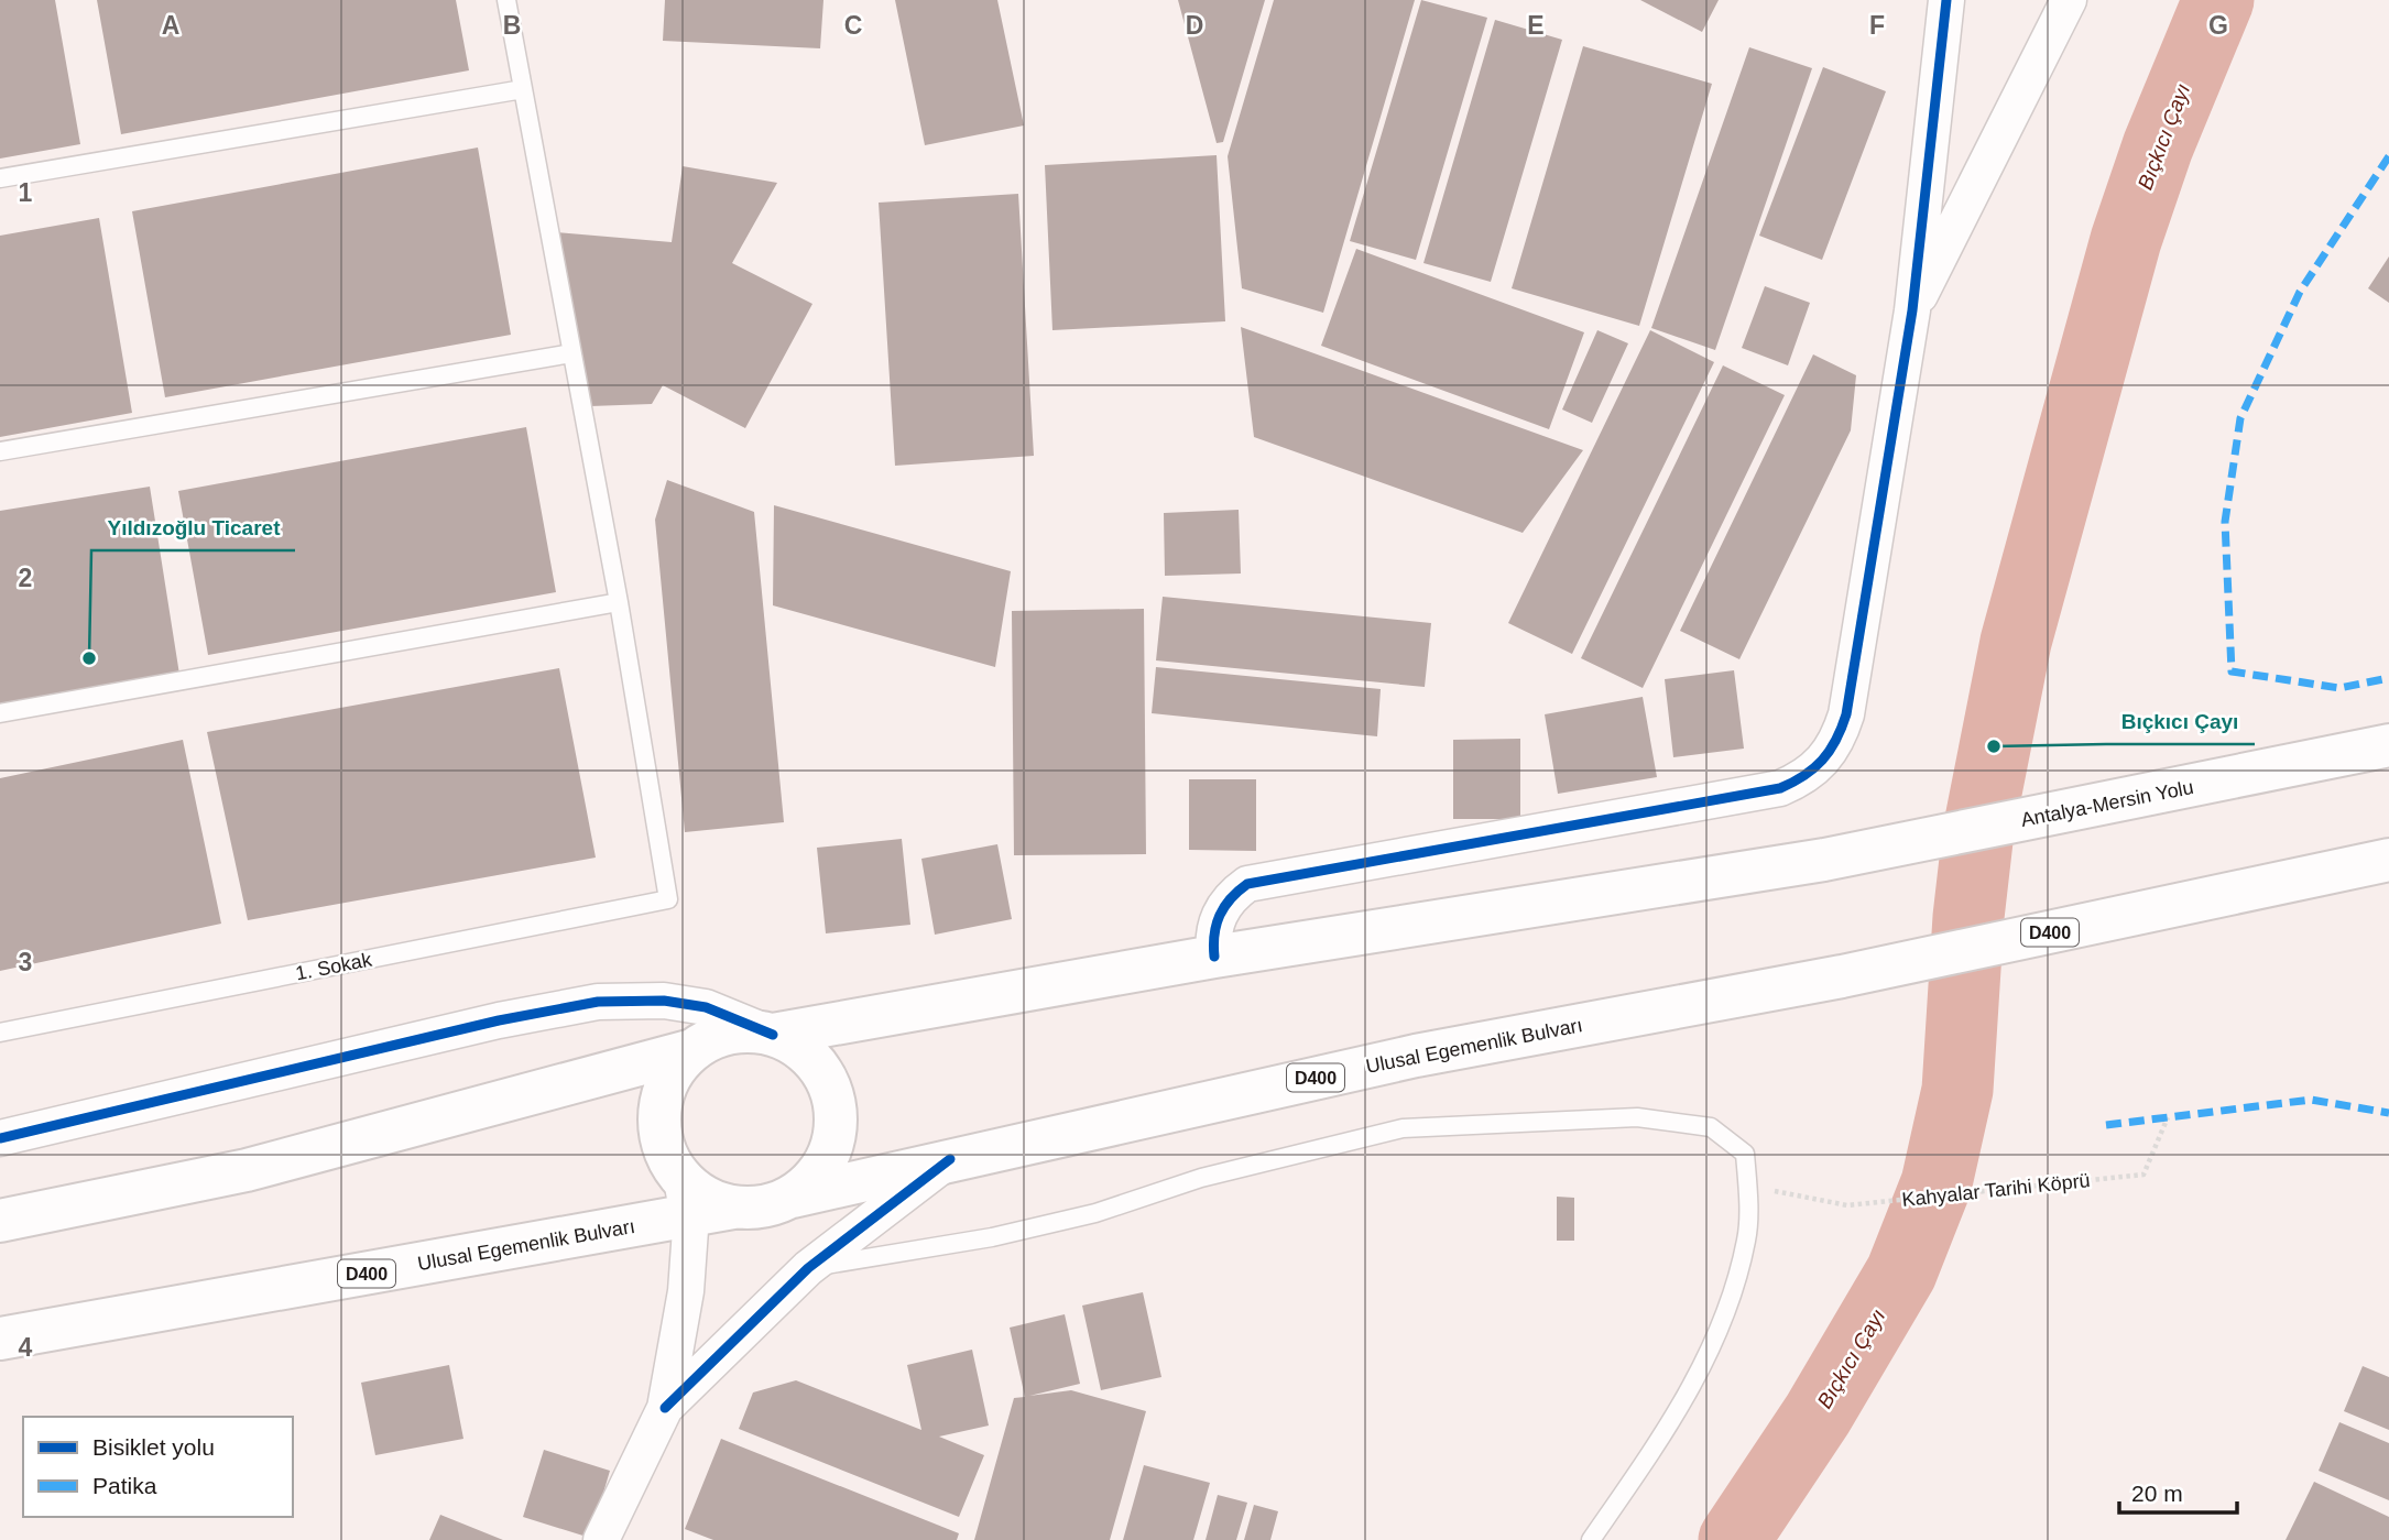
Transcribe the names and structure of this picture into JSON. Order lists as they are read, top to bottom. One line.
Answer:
{"streets":{"highway":["Antalya-Mersin Yolu","D400","Ulusal Egemenlik Bulvarı"],"lane":["1. Sokak"],"path":["Kahyalar Tarihi Köprü"]},"water":["Bıçkıcı Çayı"],"places":["Yıldızoğlu Ticaret","Bıçkıcı Çayı"],"legend":["Bisiklet yolu","Patika"],"scale_bar":"20 m","grid":{"columns":["A","B","C","D","E","F","G"],"rows":["1","2","3","4"]}}
